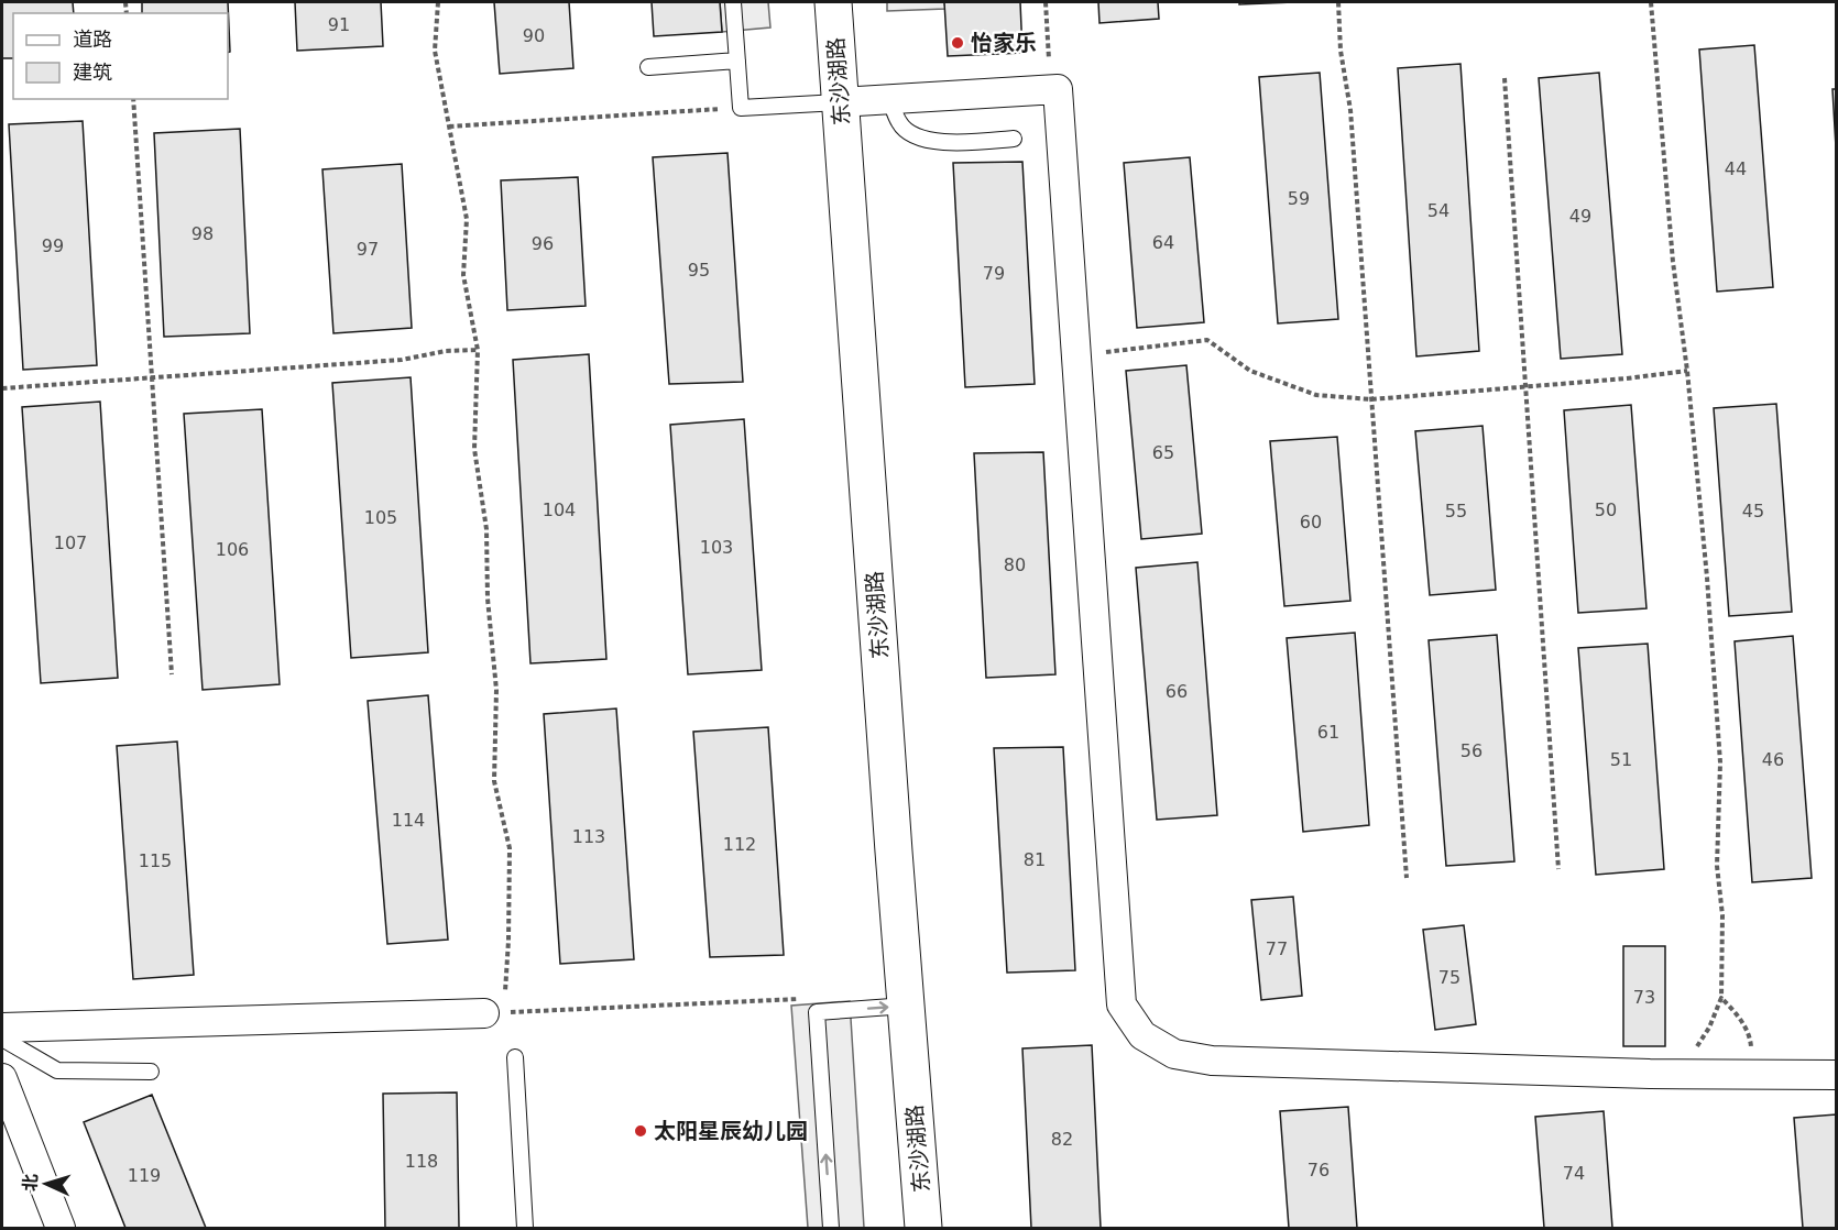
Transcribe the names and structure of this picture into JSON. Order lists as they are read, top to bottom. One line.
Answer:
{"streets":{"main road":["东沙湖路"]},"places":["怡家乐","太阳星辰幼儿园"],"house_numbers":["91","90","44","59","54","49","98","64","96","99","97","95","79","65","104","50","55","45","105","60","107","103","106","80","66","61","56","51","46","114","113","112","81","115","77","75","73","82","118","76","74","119"],"legend":["道路","建筑"],"north":"left"}
